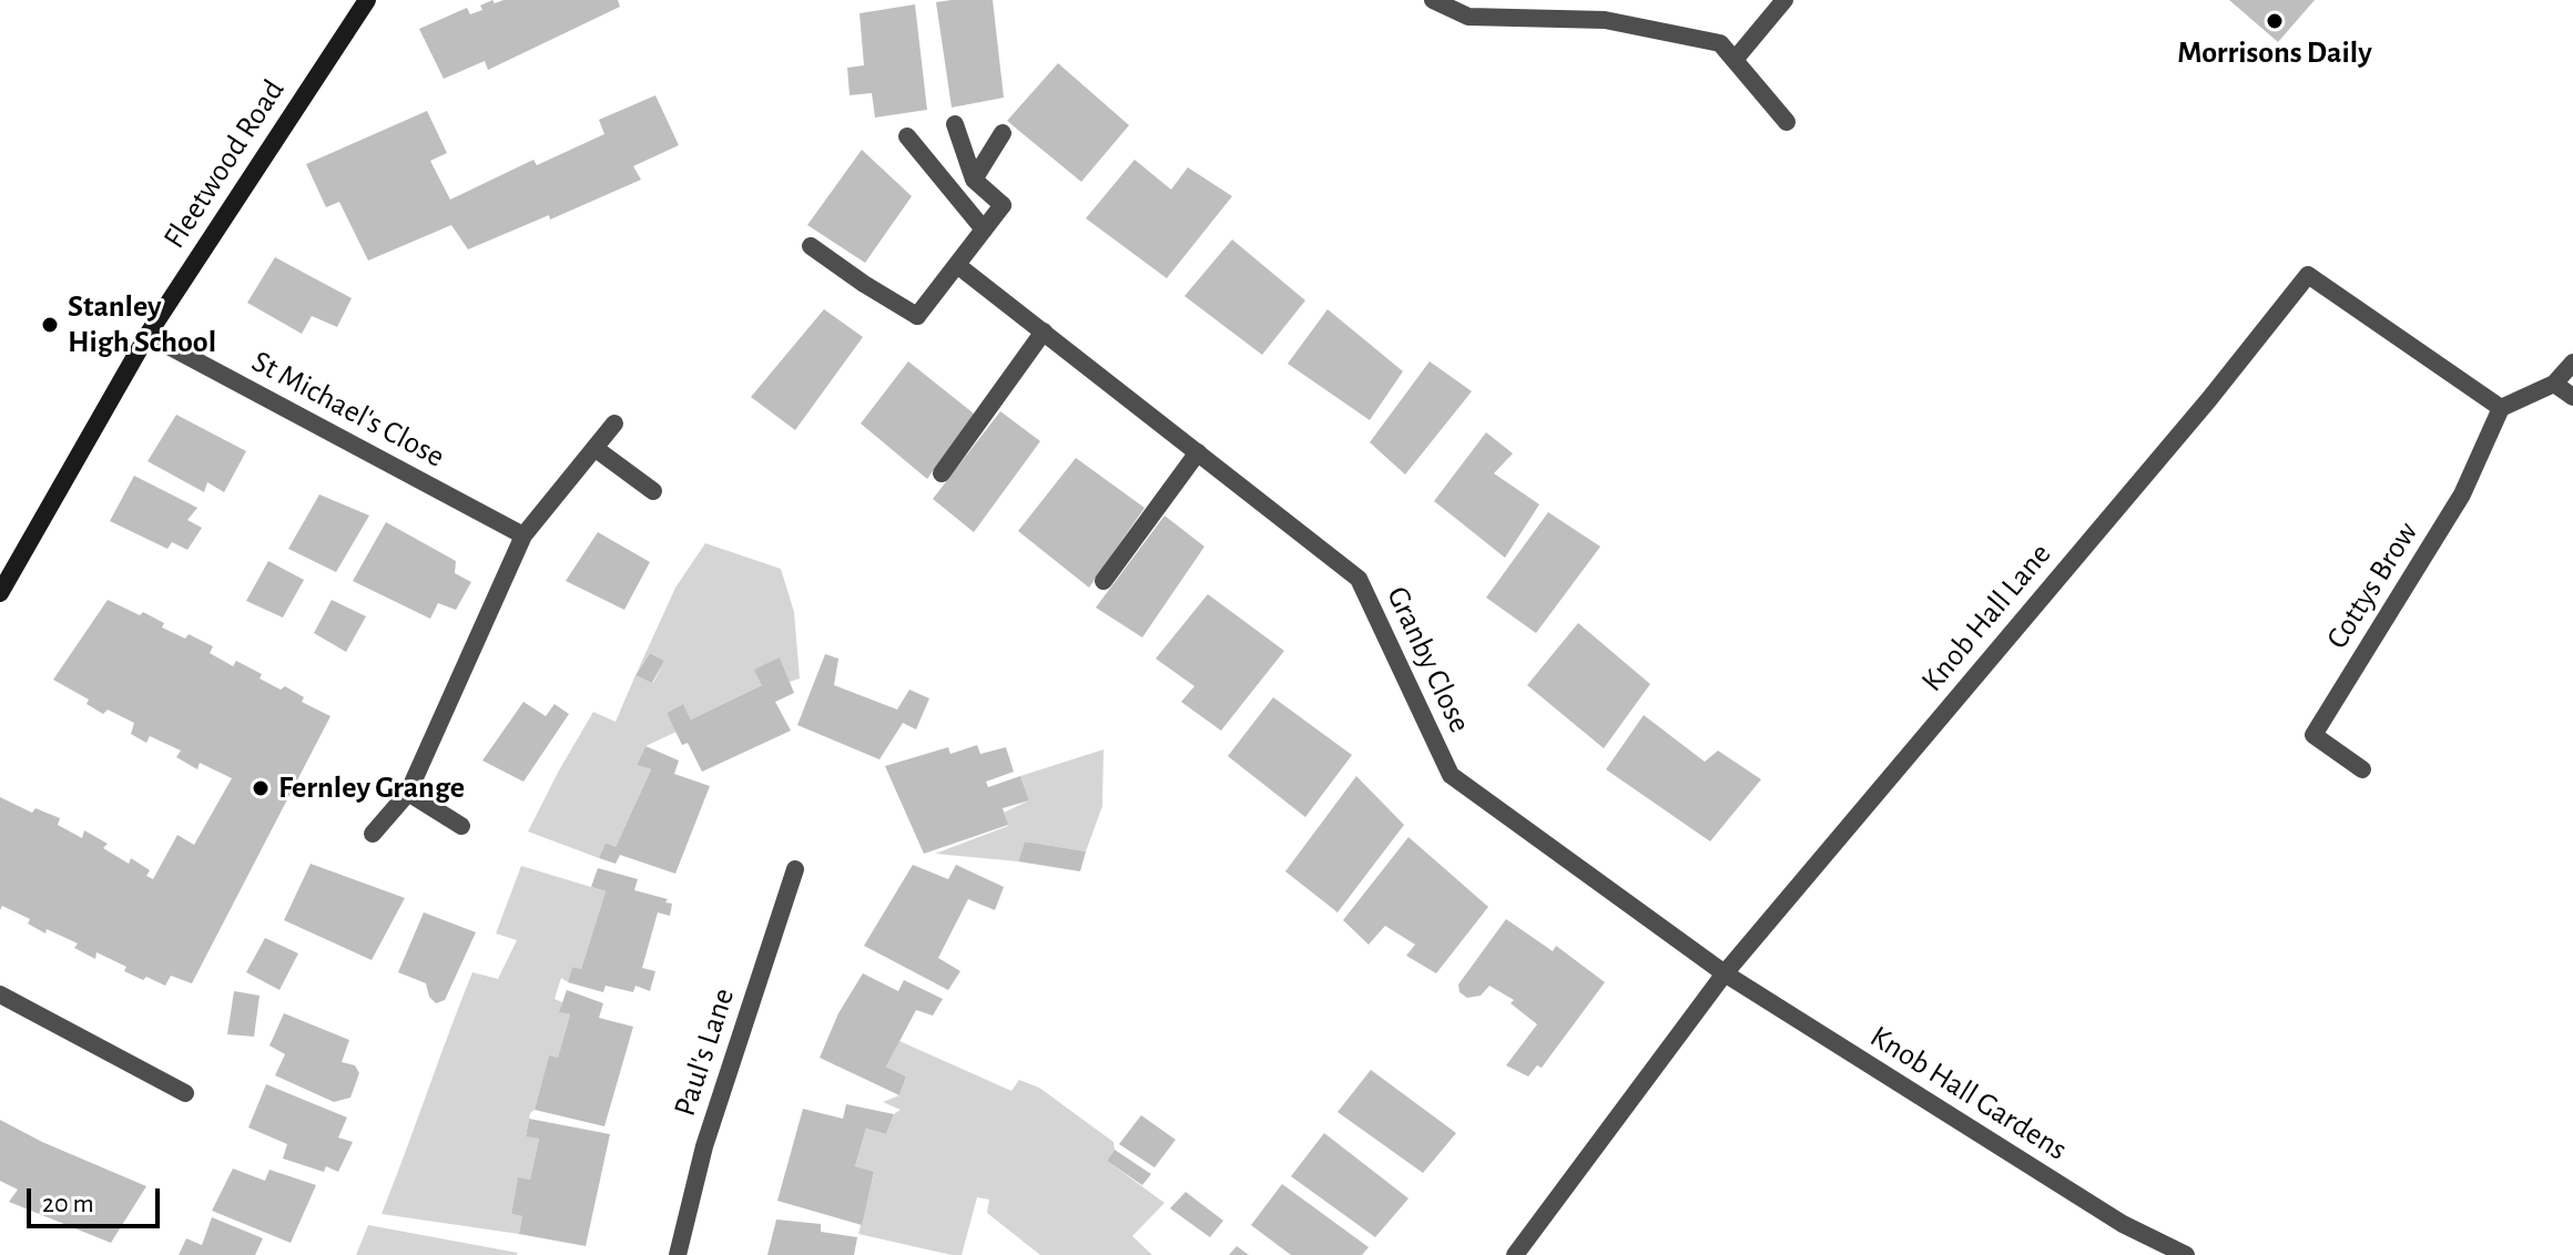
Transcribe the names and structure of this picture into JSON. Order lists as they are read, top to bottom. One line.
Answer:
{"streets":{"street":["Fleetwood Road","St Michael's Close","Cottys Brow","Knob Hall Lane","Granby Close","Paul's Lane","Knob Hall Gardens"]},"crossings":[["Fleetwood Road","St Michael's Close"],["Cottys Brow","Knob Hall Lane"],["Knob Hall Lane","Granby Close"],["Knob Hall Lane","Knob Hall Gardens"],["Granby Close","Knob Hall Gardens"]],"places":["Morrisons Daily","Stanley High School","Fernley Grange"],"scale_bar":"20 m"}
